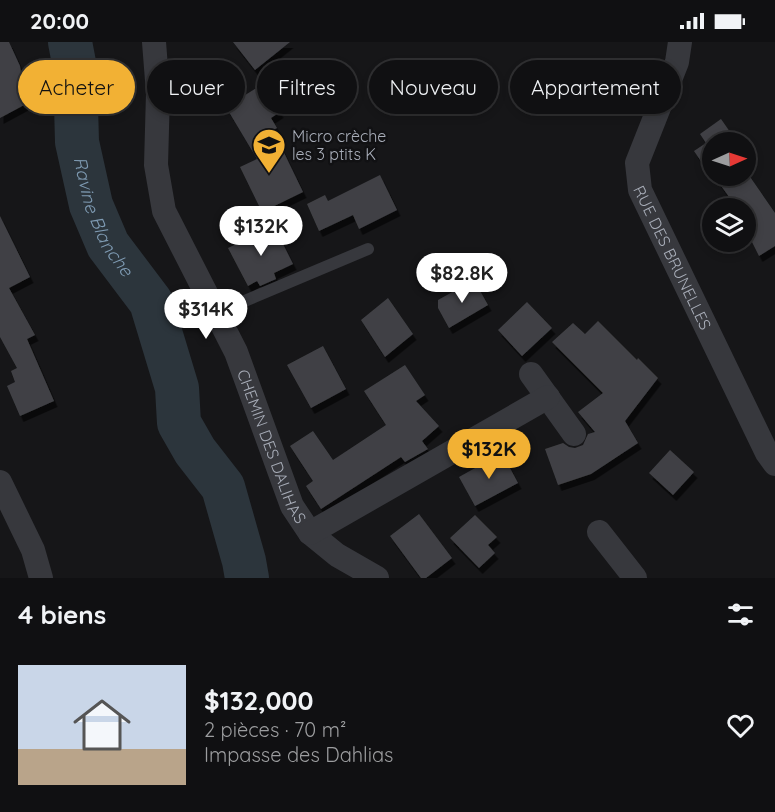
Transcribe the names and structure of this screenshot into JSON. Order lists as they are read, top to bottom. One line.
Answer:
{"streets":{"street":["RUE DES BRUNELLES","CHEMIN DES DALIHAS"]},"water":["Ravine Blanche"],"places":{"school or university":["Micro crèche les 3 ptits K"]},"north":"right","page":{"status":"20:00","chip":["Acheter","Louer","Filtres","Nouveau","Appartement"],"price":["$132K","$82.8K","$314K","$132K"],"heading":"4 biens","list":[{"name":"$132,000","note":"2 pièces · 70 m² · Impasse des Dahlias"}]}}
